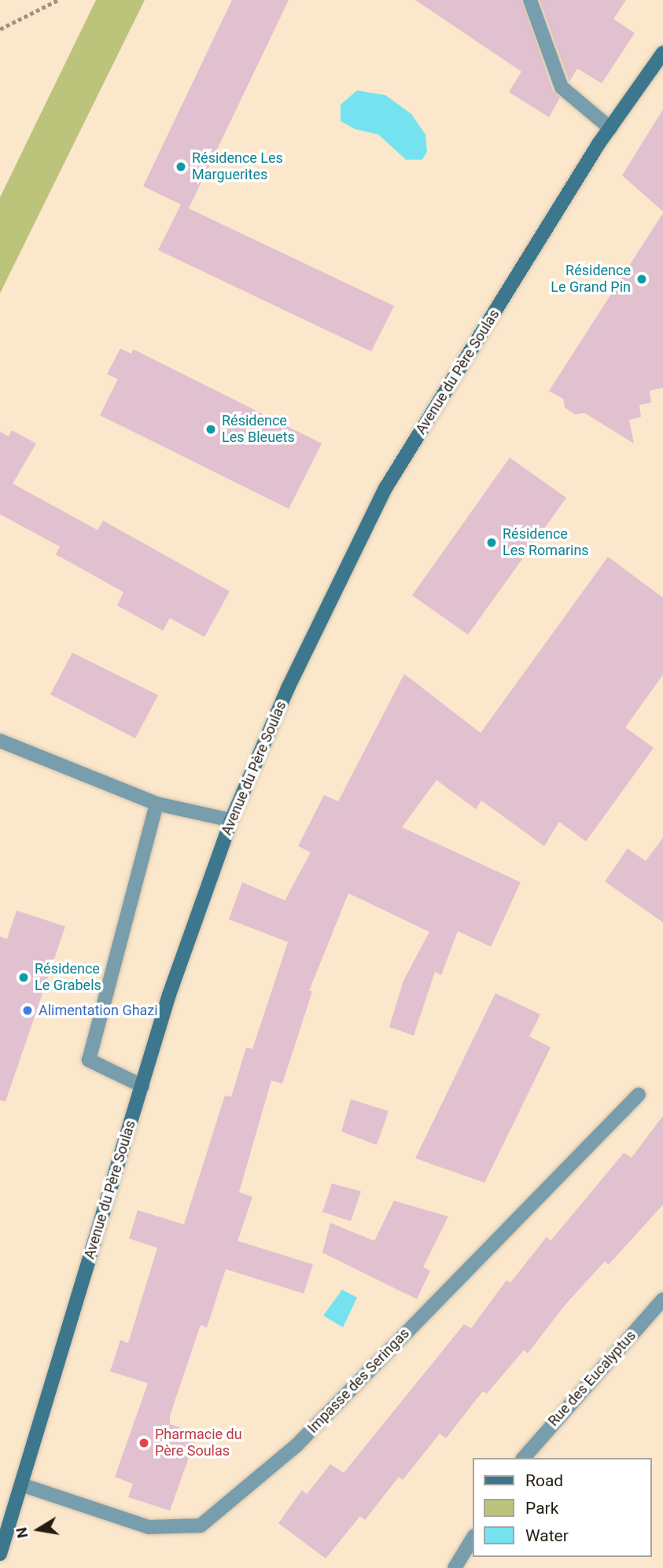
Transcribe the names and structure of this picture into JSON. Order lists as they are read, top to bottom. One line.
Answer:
{"streets":{"main road":["Avenue du Père Soulas"],"street":["Rue des Eucalyptus","Impasse des Seringas"]},"crossings":[["Avenue du Père Soulas","Impasse des Seringas"]],"places":["Résidence Les Marguerites","Résidence Le Grand Pin","Résidence Les Bleuets","Résidence Les Romarins","Résidence Le Grabels","Alimentation Ghazi","Pharmacie du Père Soulas"],"legend":["Road","Park","Water"],"north":"left"}
